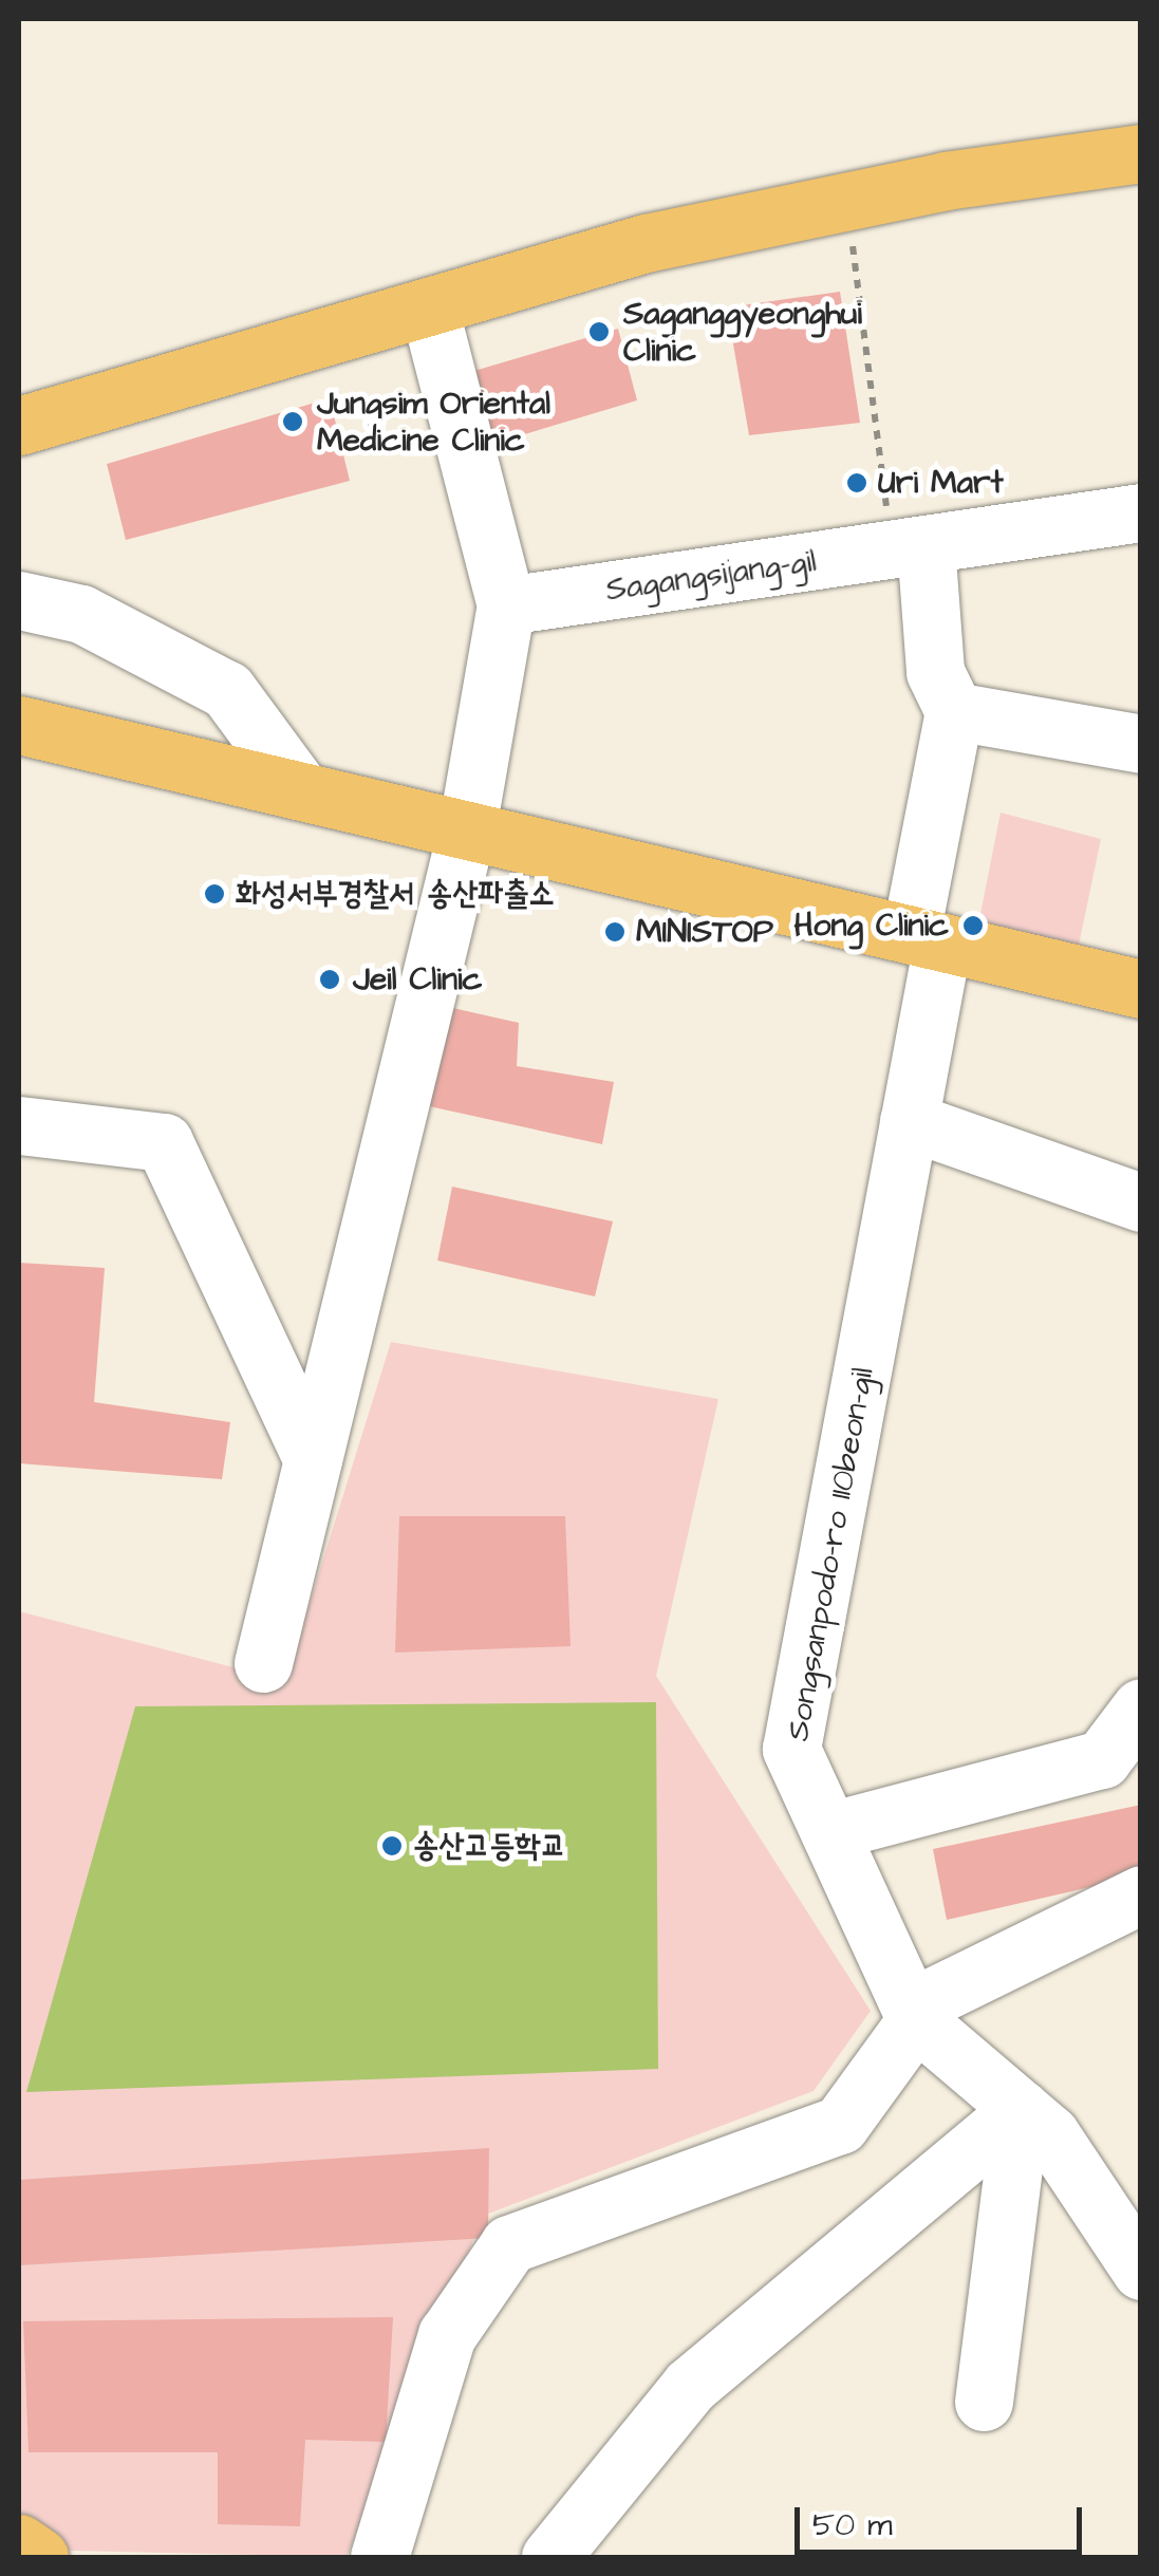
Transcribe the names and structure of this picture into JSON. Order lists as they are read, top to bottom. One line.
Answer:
{"streets":{"street":["Sagangsijang-gil","Songsanpodo-ro 110beon-gil"]},"places":["Saganggyeonghui Clinic","Jungsim Oriental Medicine Clinic","Uri Mart","화성서부경찰서 송산파출소","Hong Clinic","MINISTOP","Jeil Clinic","송산고등학교"],"scale_bar":"50 m"}
